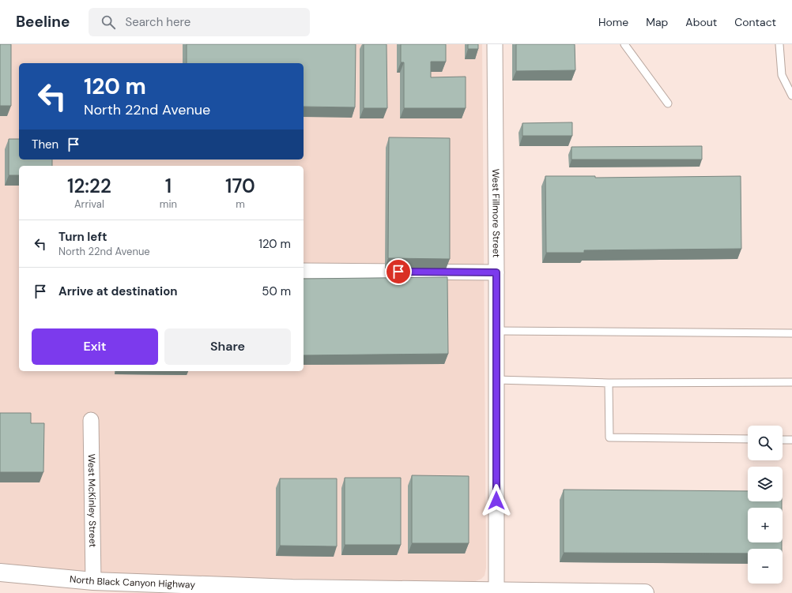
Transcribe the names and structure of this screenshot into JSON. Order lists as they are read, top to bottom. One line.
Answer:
{"streets":{"main road":["North Black Canyon Highway"],"street":["West Fillmore Street","West McKinley Street"]},"crossings":[["West Fillmore Street","North Black Canyon Highway"],["West McKinley Street","North Black Canyon Highway"]],"page":{"header":"Beeline","search":"Search here","nav":["Home","Map","About","Contact"],"turn":["120 m","North 22nd Avenue"],"then":"Then","eta":["12:22","Arrival","1","min","170","m"],"list":[{"name":"Turn left","note":"North 22nd Avenue","value":"120 m"},{"name":"Arrive at destination","value":"50 m"}],"buttons":["Exit","Share"],"map_buttons":["+","−"]}}
